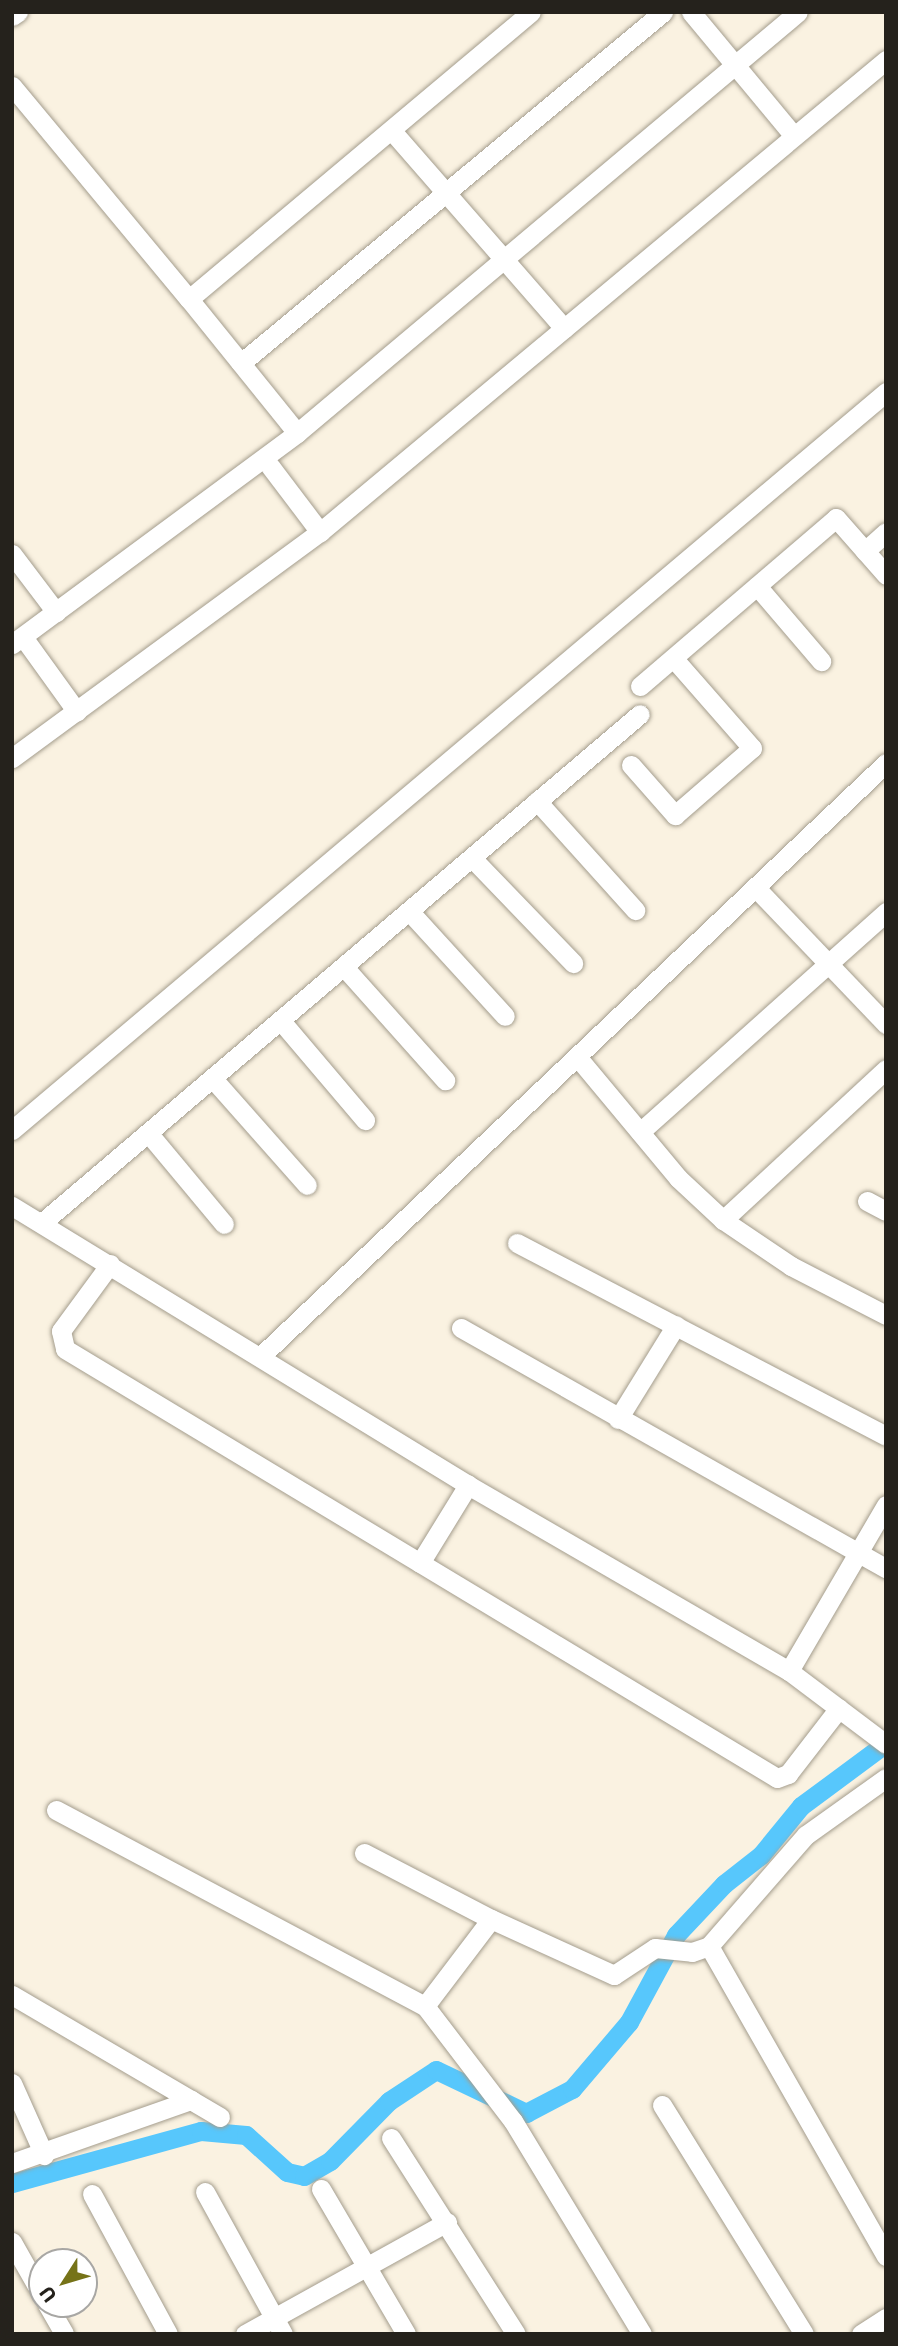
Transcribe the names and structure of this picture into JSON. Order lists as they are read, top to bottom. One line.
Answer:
{"north":"bottom left"}
